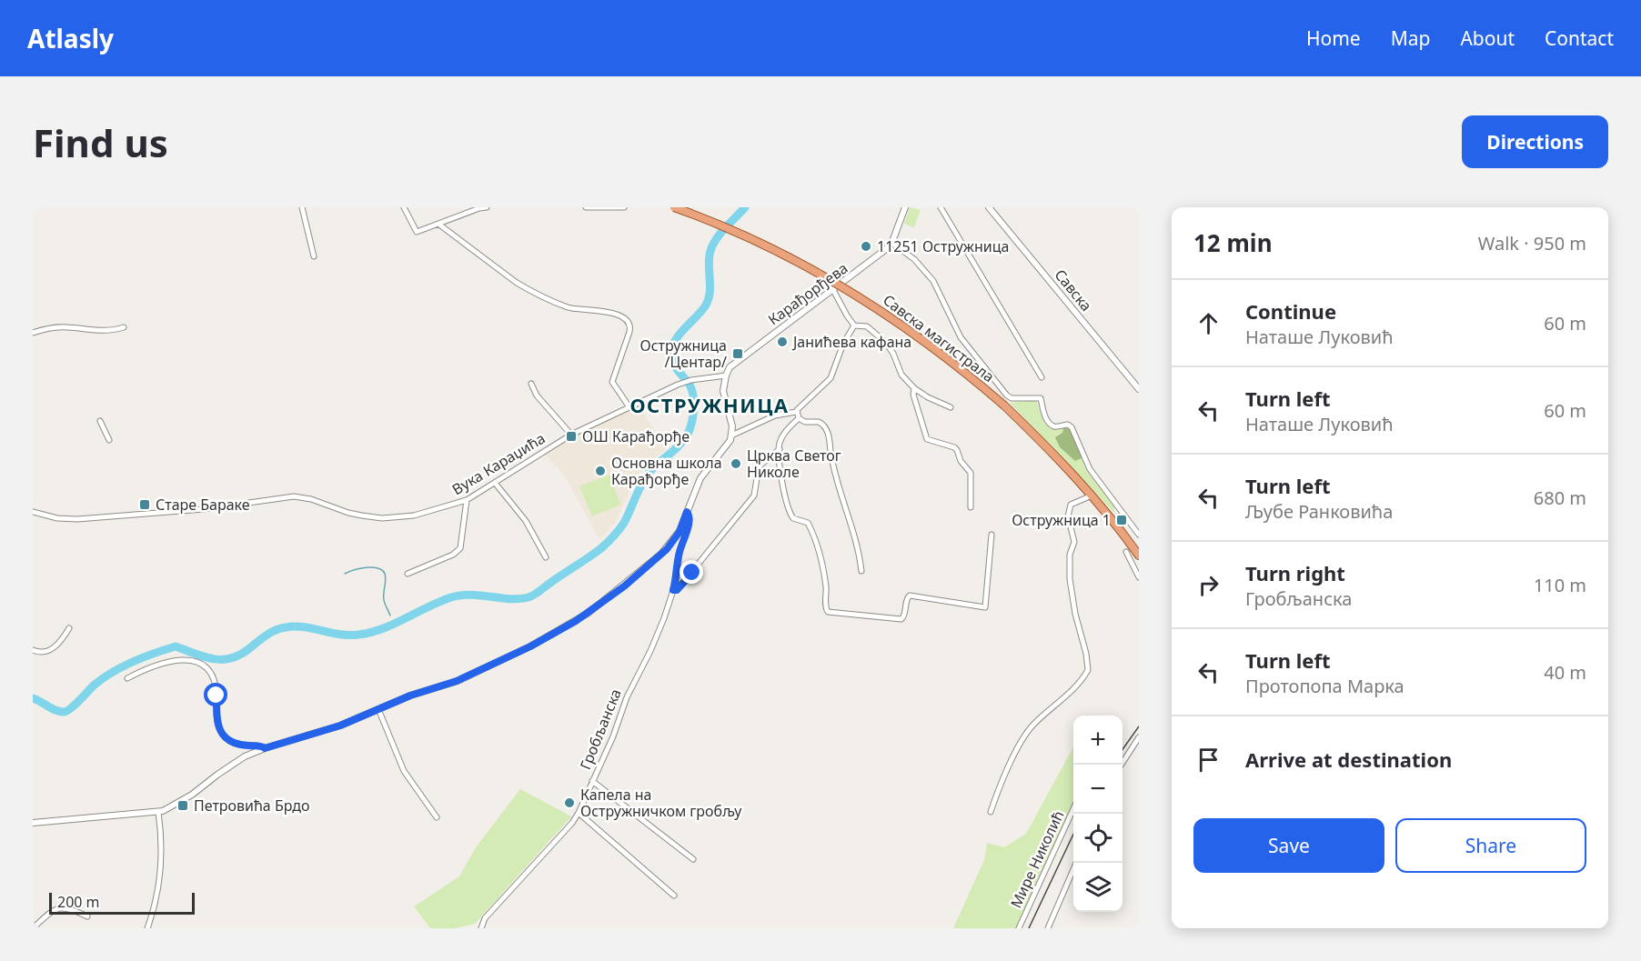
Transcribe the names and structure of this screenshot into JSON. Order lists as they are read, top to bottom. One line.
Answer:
{"streets":{"main road":["Савска магистрала"],"street":["Савска","Карађорђева","Вука Караџића","Гробљанска","Мире Николић"]},"crossings":[["Карађорђева","Вука Караџића"]],"districts":["ОСТРУЖНИЦА"],"places":{"other":["11251 Остружница","Јанићева кафана","Црква Светог Николе","Основна школа Карађорђе","Капела на Остружничком гробљу"],"transit":["Остружница /Центар/","ОШ Карађорђе","Старе Бараке","Остружница 1","Петровића Брдо"]},"scale_bar":"200 m","page":{"header":"Atlasly","nav":["Home","Map","About","Contact"],"buttons":["Directions",["Save","Share"]],"title":"Find us","heading":["12 min","Walk · 950 m"],"list":[["Continue","Наташе Луковић","60 m"],["Turn left","Наташе Луковић","60 m"],["Turn left","Љубе Ранковића","680 m"],["Turn right","Гробљанска","110 m"],["Turn left","Протопопа Марка","40 m"],"Arrive at destination"],"map_buttons":["+","−"],"scale":"200 m"}}
